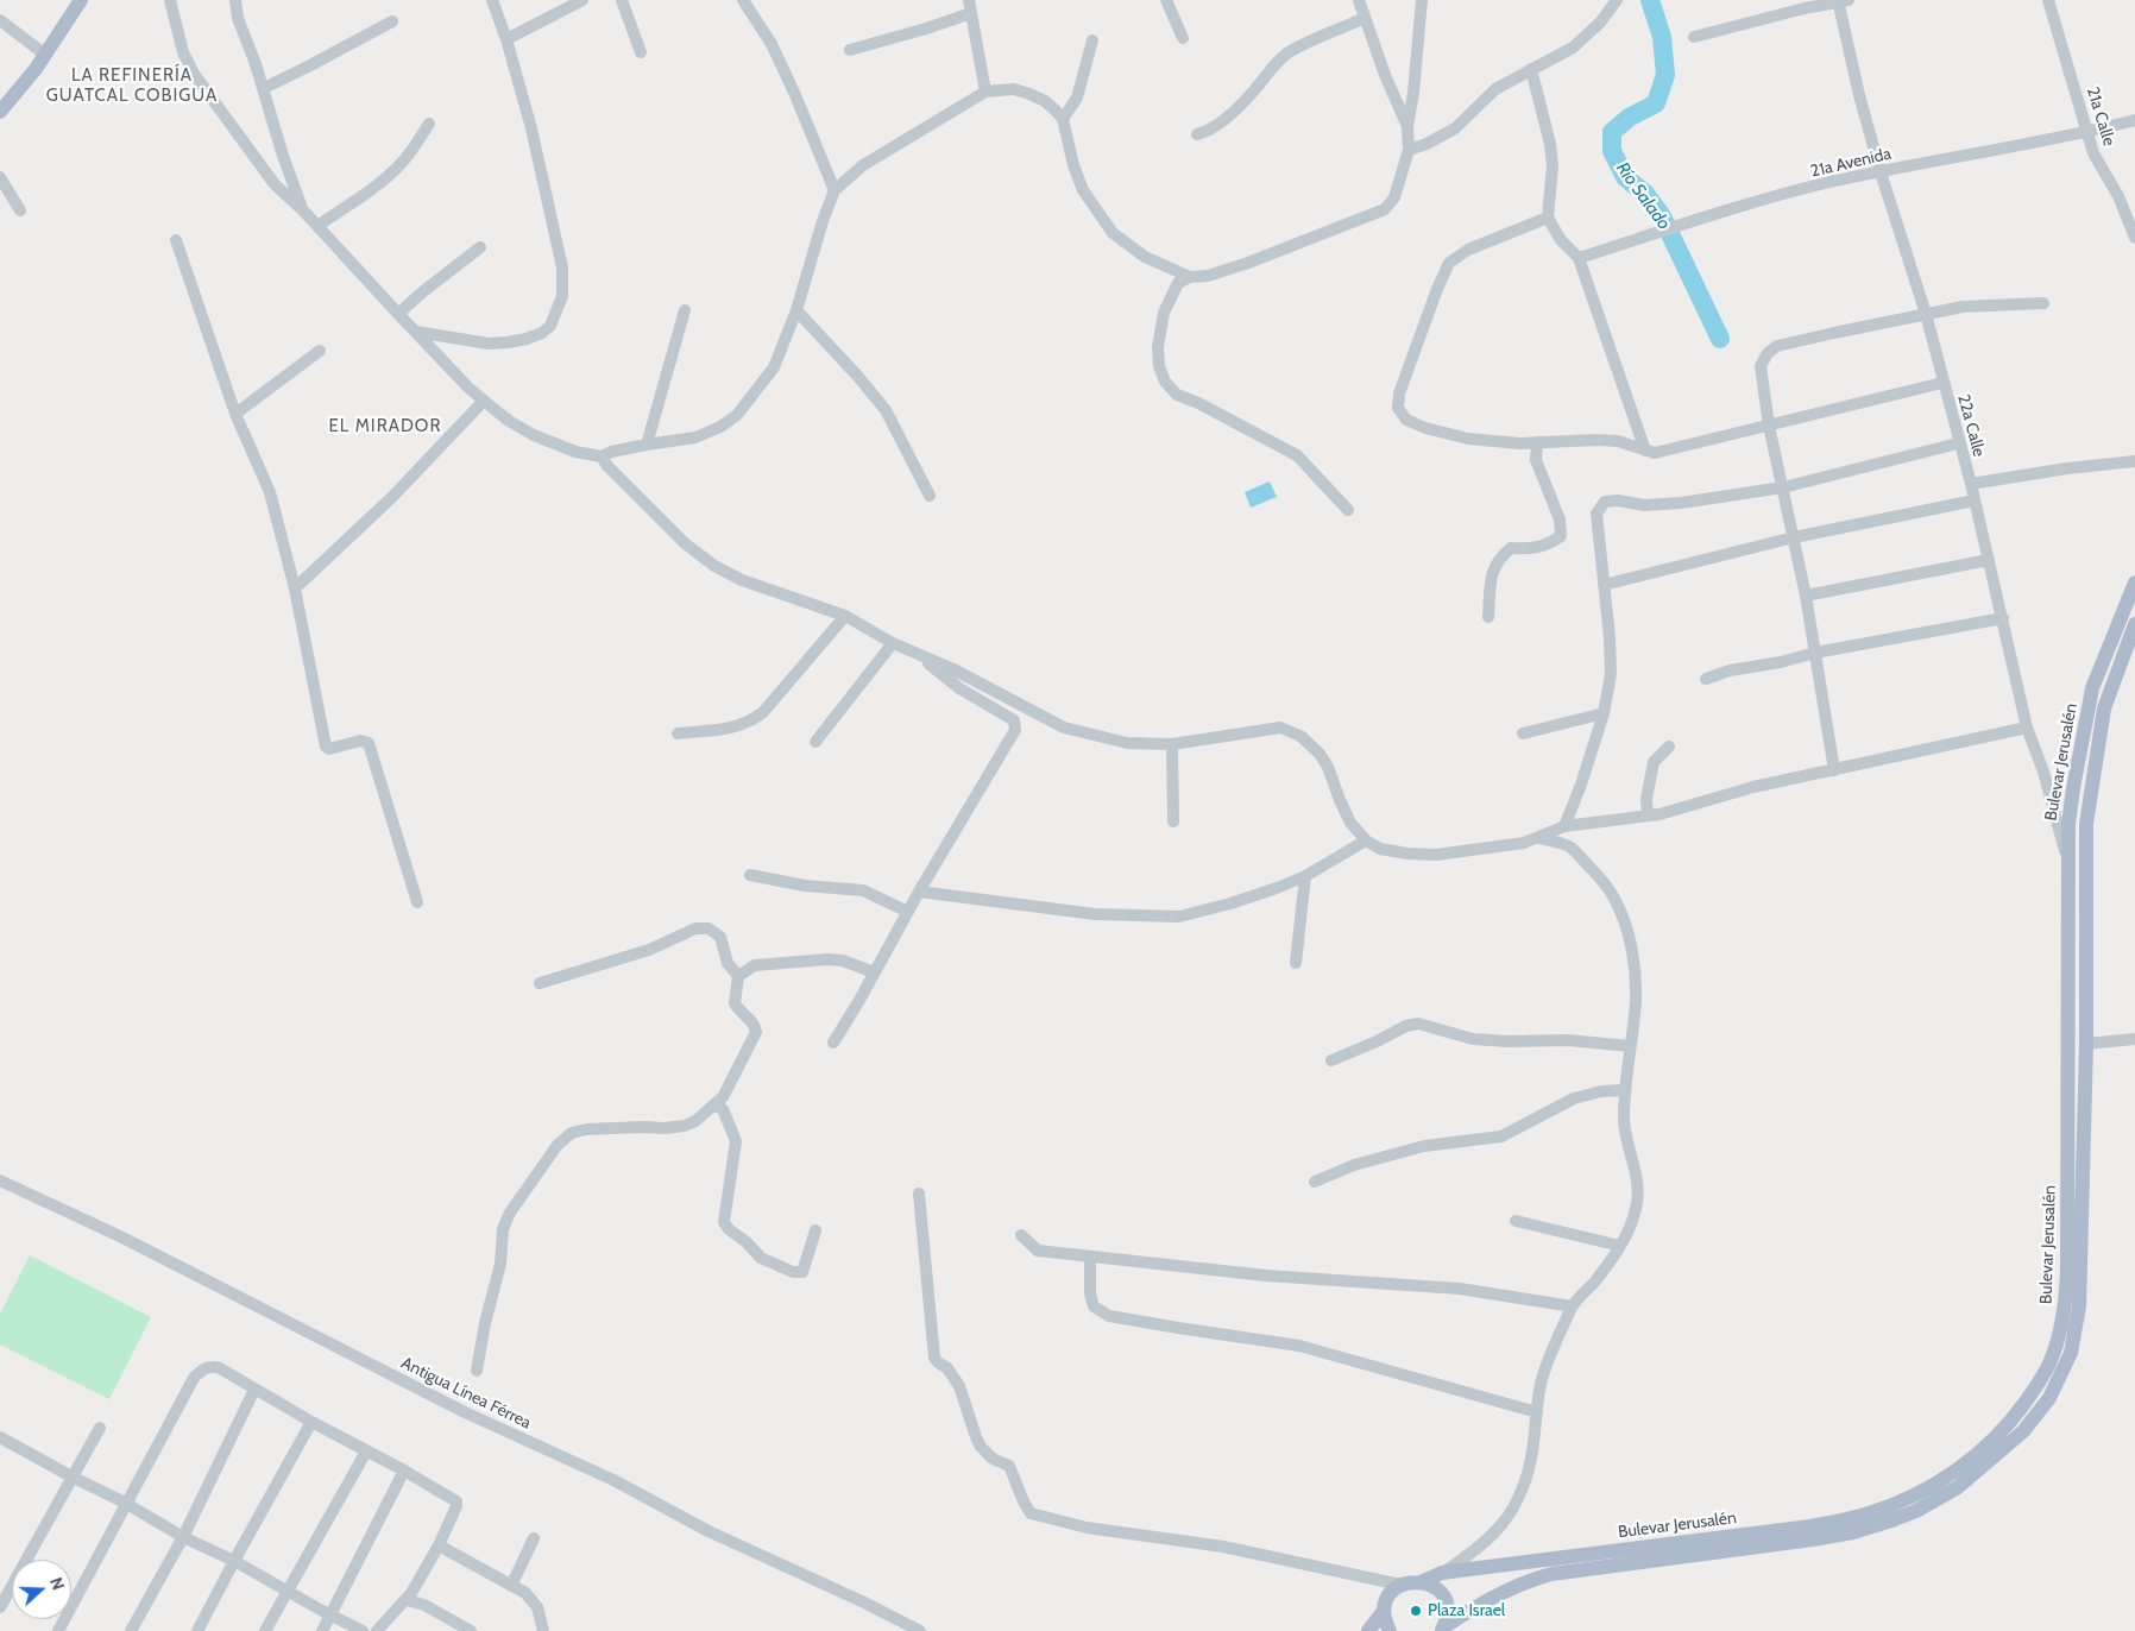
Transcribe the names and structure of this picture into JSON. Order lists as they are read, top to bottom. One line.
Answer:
{"streets":{"main road":["Bulevar Jerusalén"],"street":["21a Calle","21a Avenida","22a Calle","Antigua Línea Férrea"]},"crossings":[["21a Calle","21a Avenida"],["21a Avenida","22a Calle"],["22a Calle","Bulevar Jerusalén"]],"districts":["LA REFINERÍA GUATCAL COBIGUA","EL MIRADOR"],"water":["Río Salado"],"places":["Plaza Israel"],"north":"right"}
